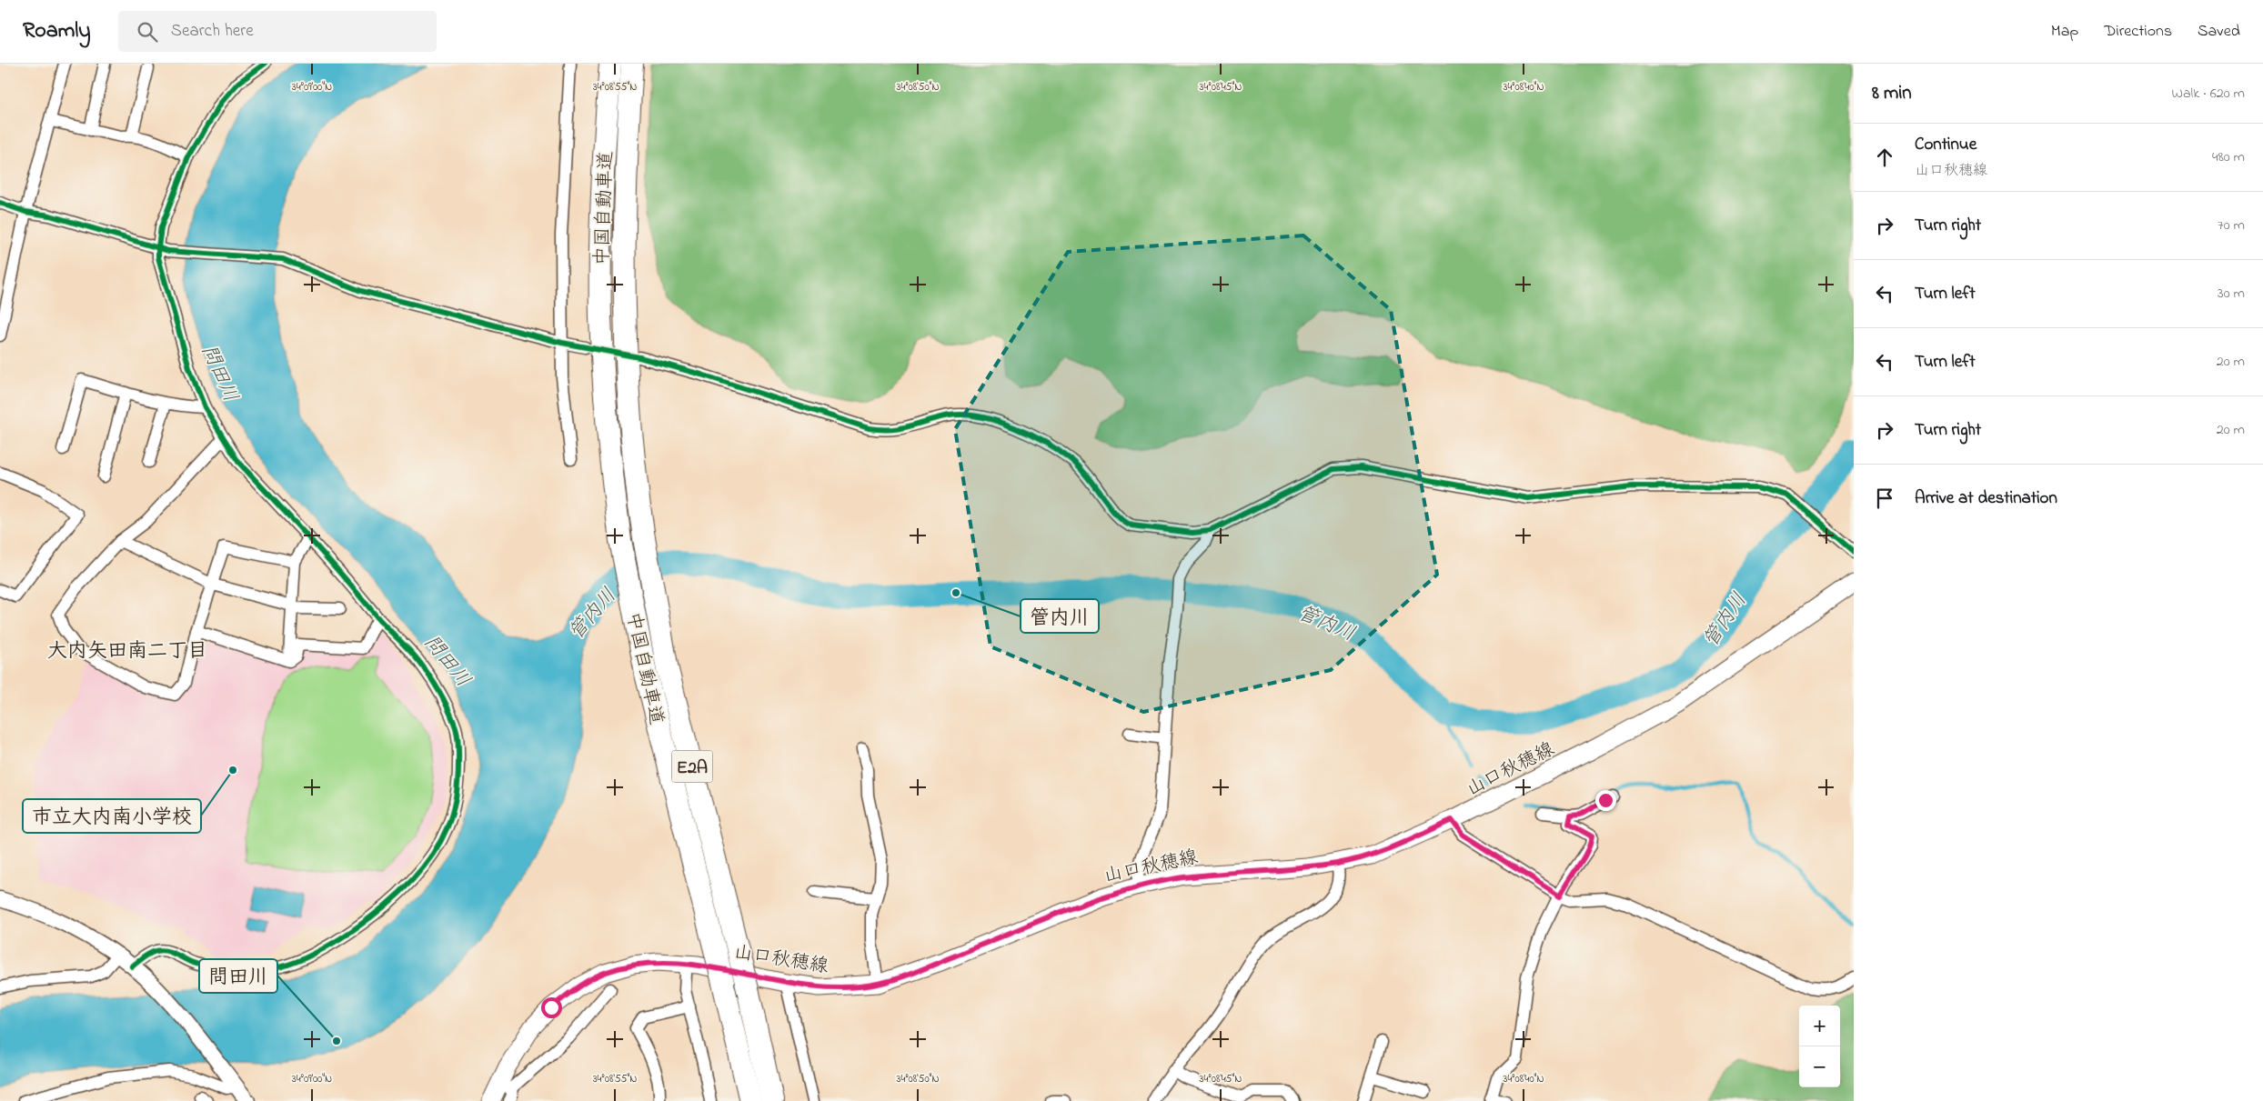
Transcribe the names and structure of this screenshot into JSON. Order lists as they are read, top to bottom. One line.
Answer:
{"streets":{"highway":["中国自動車道","E2A"],"main road":["山口秋穂線"]},"districts":["大内矢田南二丁目"],"water":["問田川","管内川"],"places":["管内川","市立大内南小学校","問田川"],"page":{"header":"Roamly","search":"Search here","nav":["Map","Directions","Saved"],"heading":["8 min","Walk · 620 m"],"list":[["Continue","山口秋穂線","480 m"],["Turn right","70 m"],["Turn left","30 m"],["Turn left","20 m"],["Turn right","20 m"],"Arrive at destination"],"map_buttons":["+","−"]},"coordinates":["34°09'00\"N","34°08'55\"N","34°08'50\"N","34°08'45\"N","34°08'40\"N"]}
